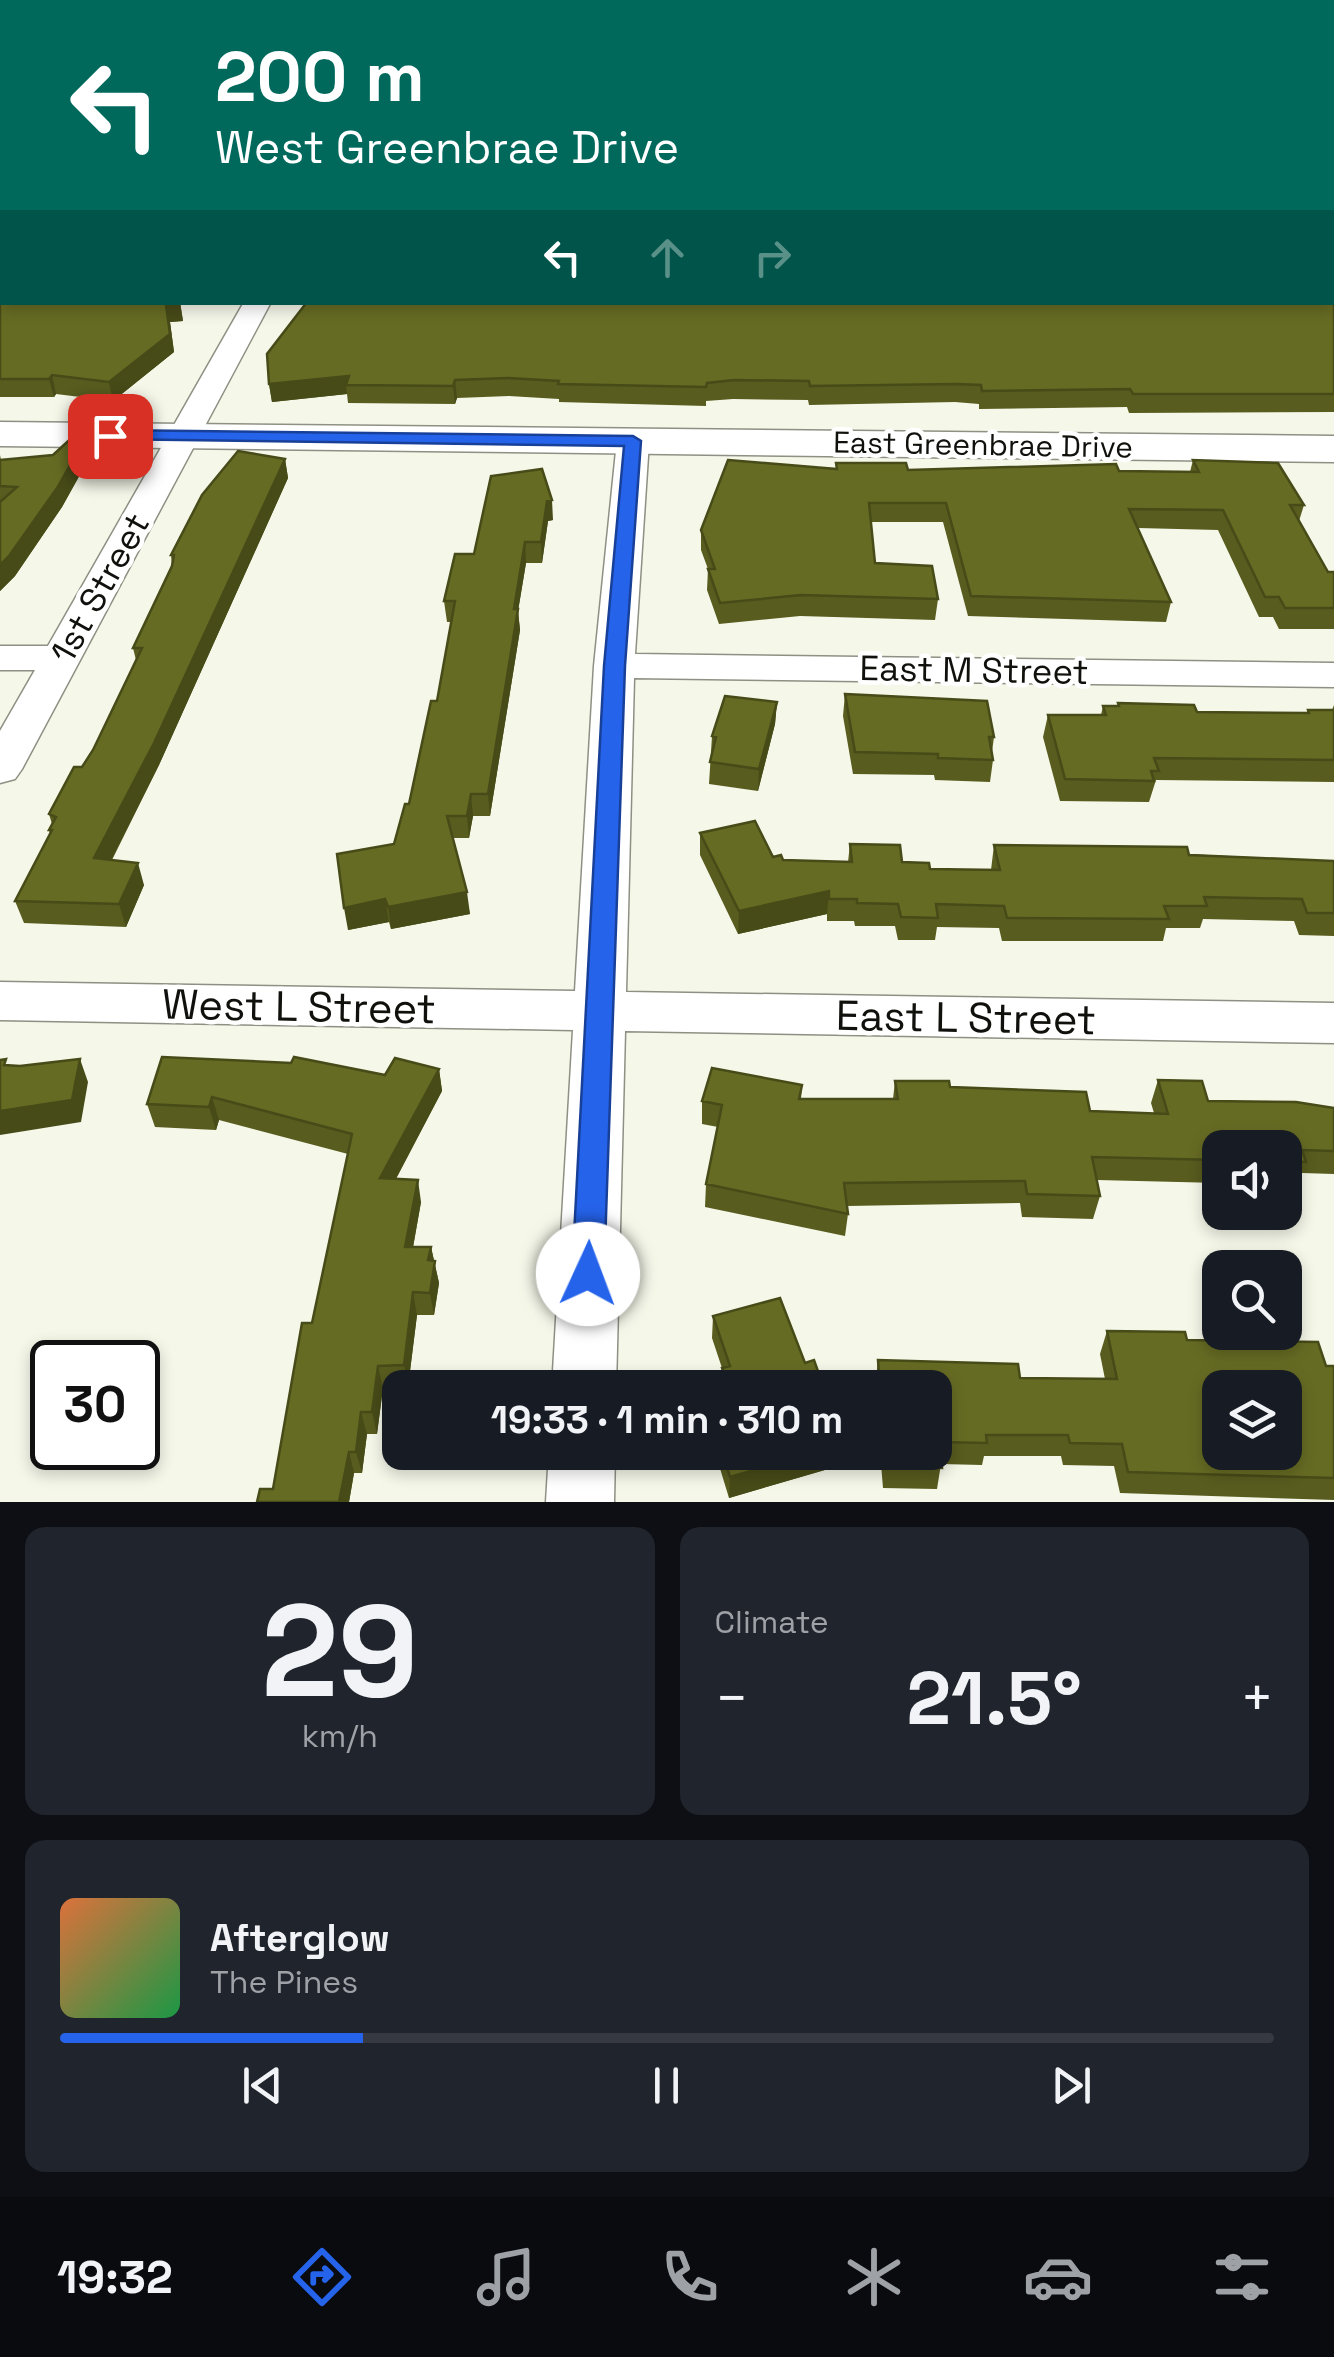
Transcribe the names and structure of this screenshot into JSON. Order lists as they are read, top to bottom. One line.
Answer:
{"streets":{"street":["East Greenbrae Drive","1st Street","East M Street","West L Street","East L Street"]},"crossings":[["East Greenbrae Drive","1st Street"],["West L Street","East L Street"]],"page":{"turn":["200 m","West Greenbrae Drive"],"limit":"30","trip":"19:33 · 1 min · 310 m","tile":[["29","km/h"],"Climate"],"heat":["−","21.5°","+"],"song":["Afterglow","The Pines"],"tabs":"19:32"}}
